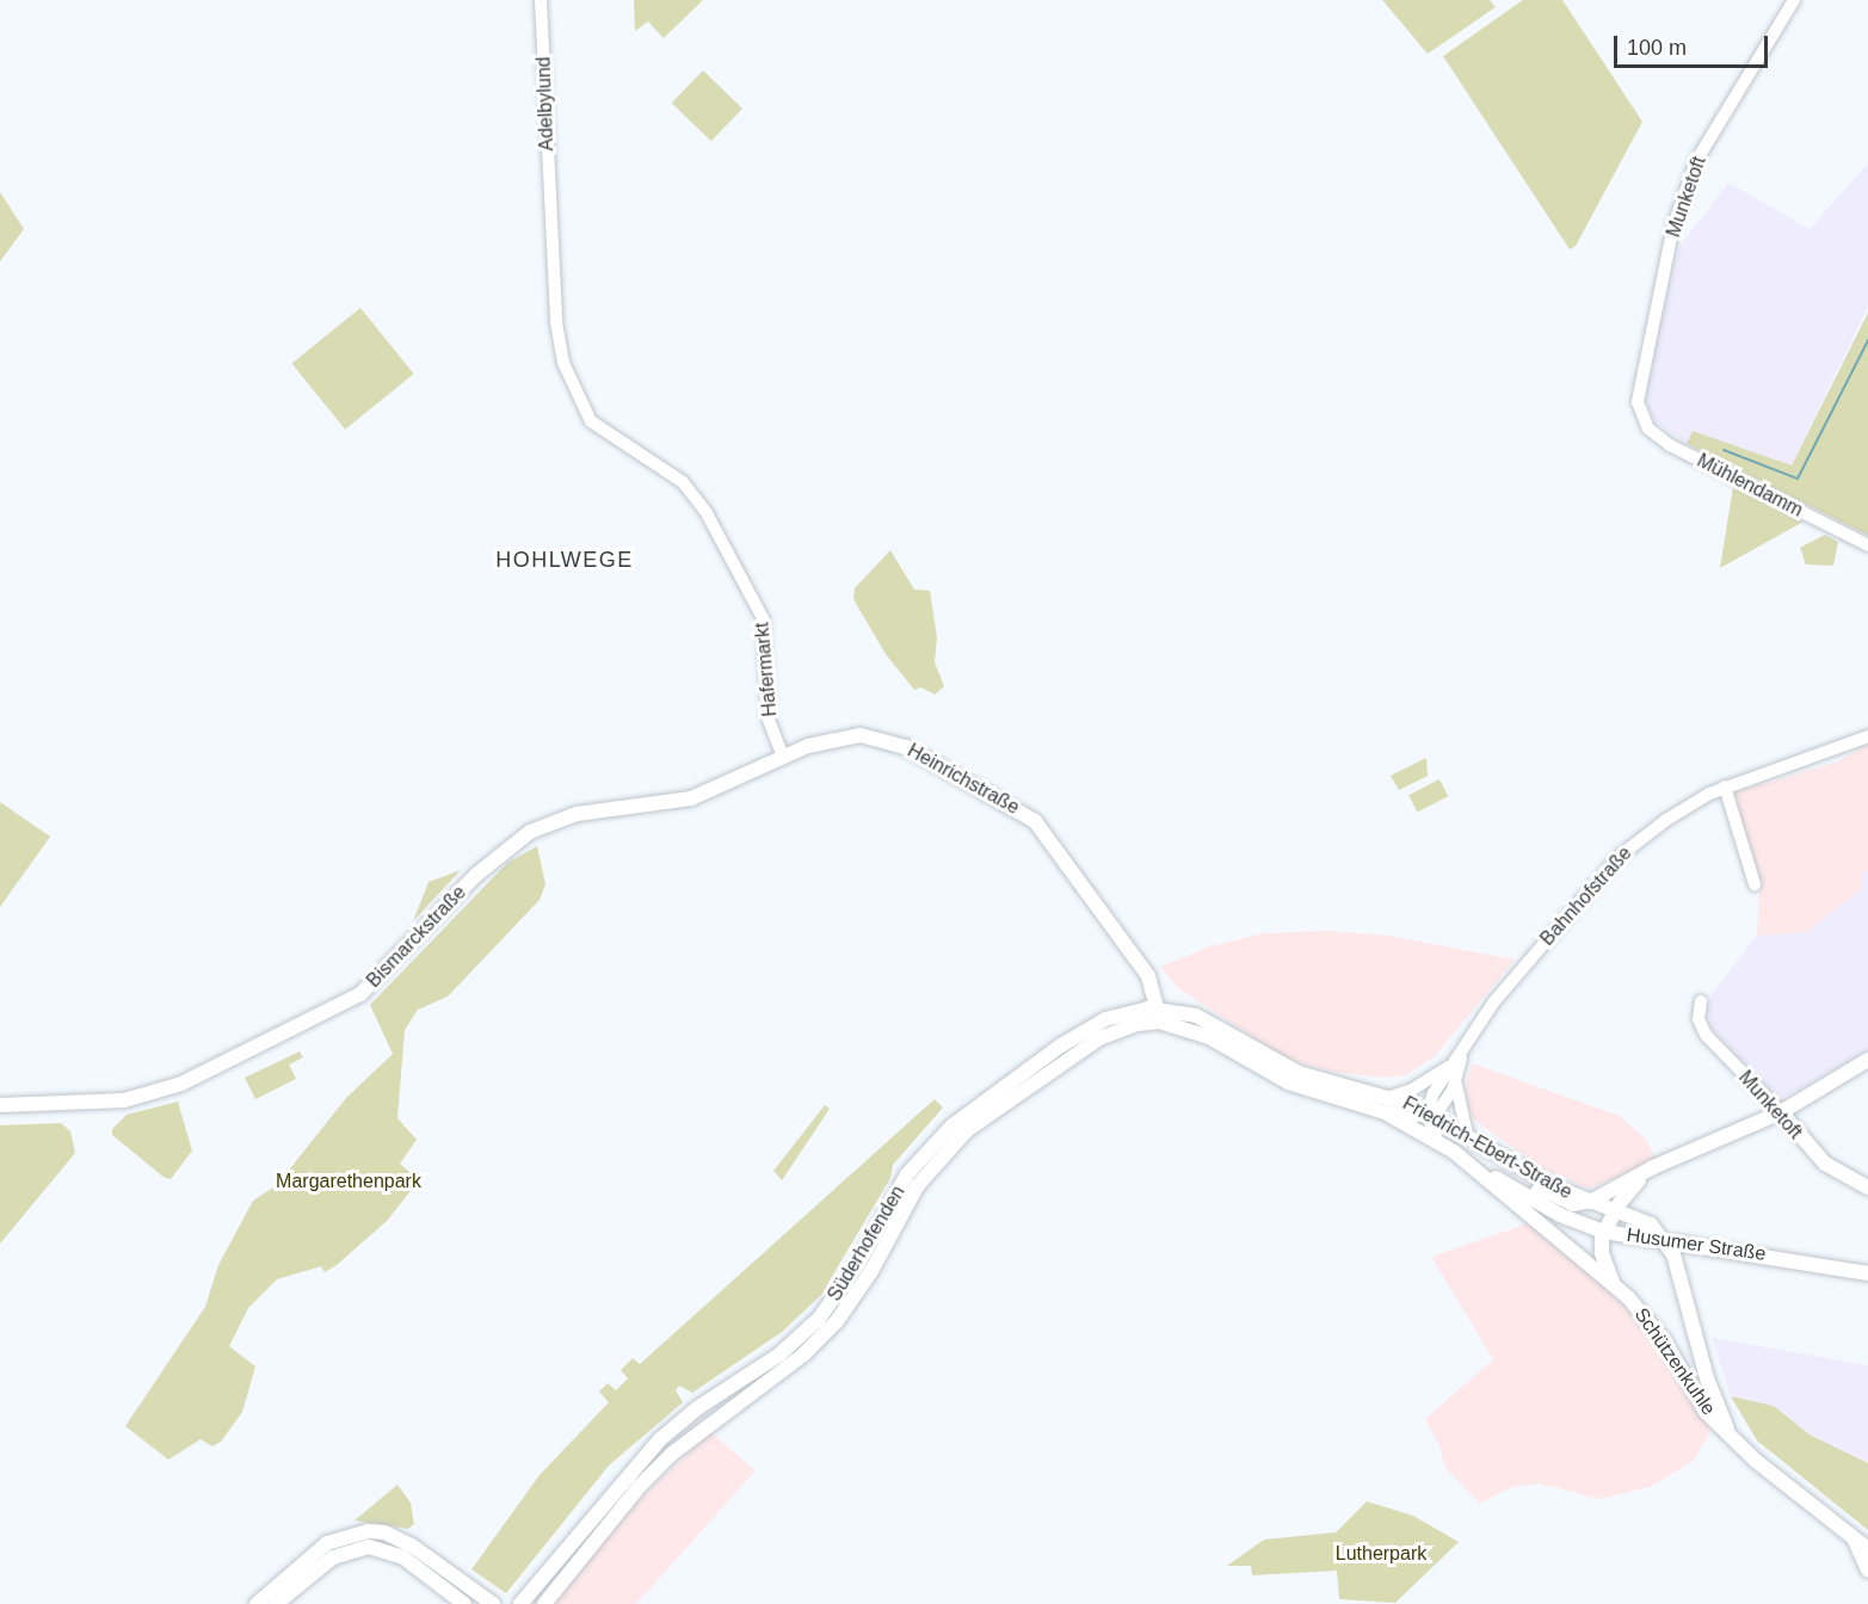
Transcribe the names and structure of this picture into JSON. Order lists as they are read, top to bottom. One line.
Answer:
{"streets":{"main road":["Munketoft","Heinrichstraße","Bismarckstraße","Friedrich-Ebert-Straße","Süderhofenden","Husumer Straße","Schützenkuhle"],"street":["Adelbylund","Mühlendamm","Hafermarkt","Bahnhofstraße"]},"crossings":[["Adelbylund","Hafermarkt"],["Munketoft","Mühlendamm"],["Hafermarkt","Heinrichstraße"],["Hafermarkt","Bismarckstraße"],["Heinrichstraße","Bismarckstraße"],["Heinrichstraße","Friedrich-Ebert-Straße"],["Heinrichstraße","Süderhofenden"],["Bahnhofstraße","Friedrich-Ebert-Straße"],["Friedrich-Ebert-Straße","Süderhofenden"],["Friedrich-Ebert-Straße","Husumer Straße"],["Friedrich-Ebert-Straße","Schützenkuhle"],["Husumer Straße","Schützenkuhle"]],"districts":["HOHLWEGE"],"parks":["Margarethenpark","Lutherpark"],"scale_bar":"100 m"}
